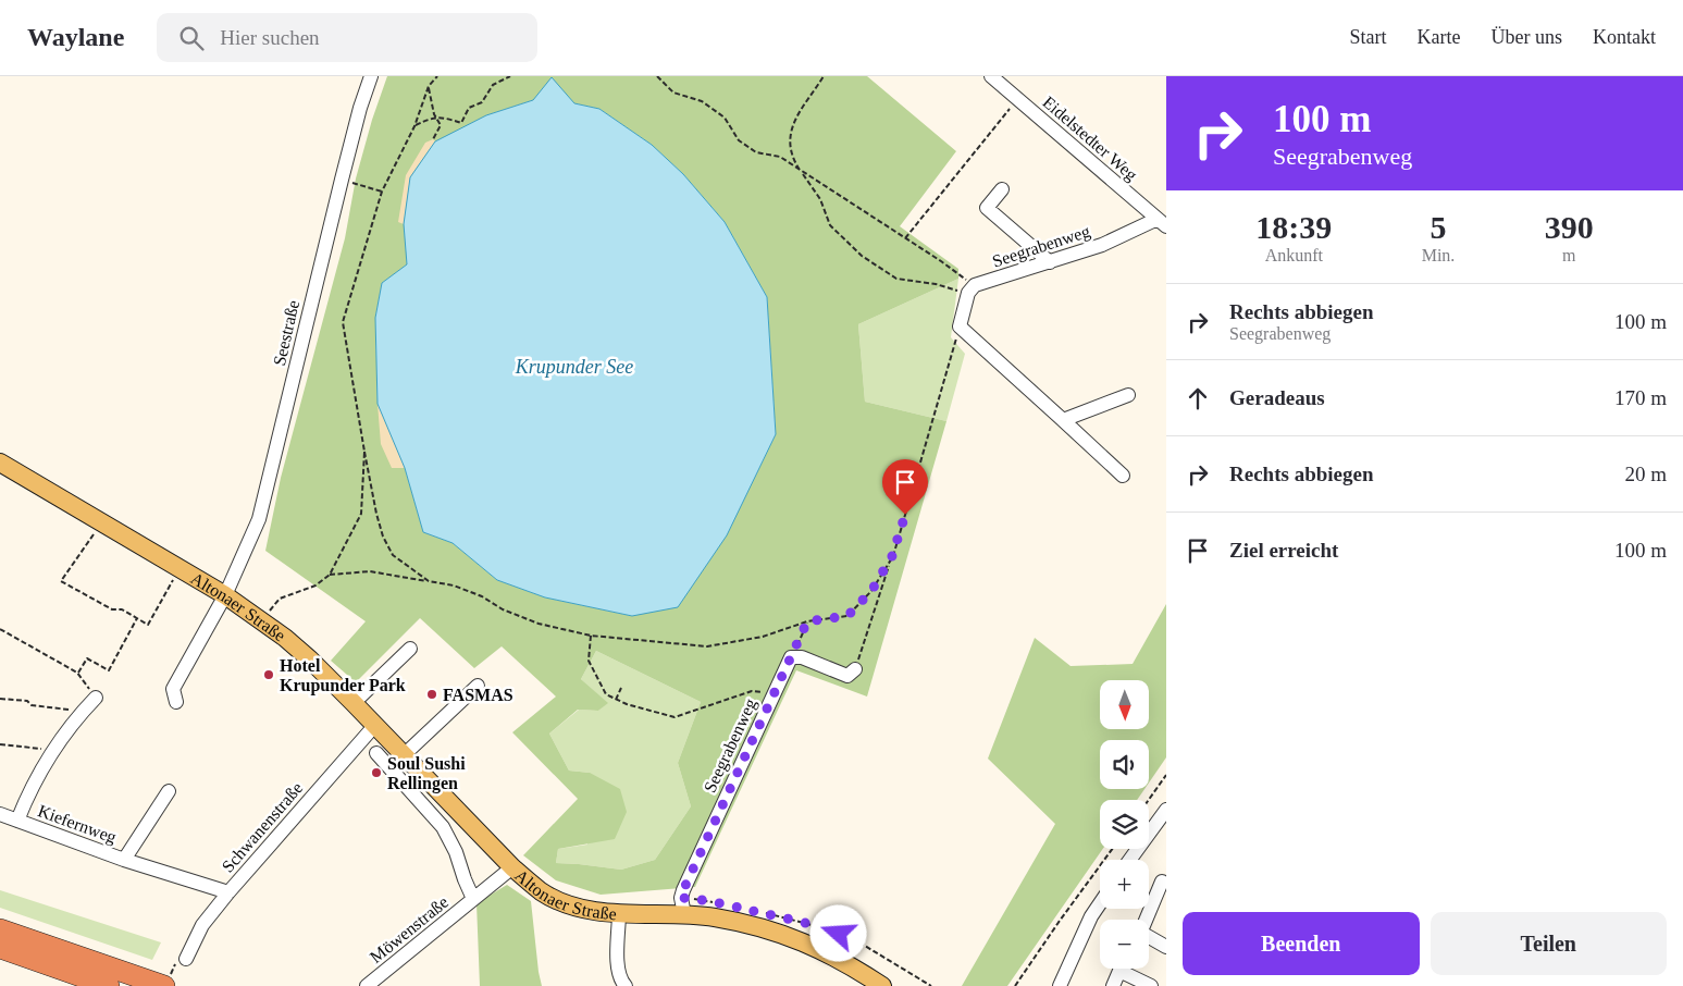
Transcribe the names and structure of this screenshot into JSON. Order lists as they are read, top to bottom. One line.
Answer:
{"streets":{"main road":["Altonaer Straße"],"street":["Eidelstedter Weg","Seegrabenweg","Seestraße","Kiefernweg","Schwanenstraße","Möwenstraße"]},"crossings":[["Eidelstedter Weg","Seegrabenweg"],["Seestraße","Altonaer Straße"],["Altonaer Straße","Schwanenstraße"],["Altonaer Straße","Möwenstraße"],["Kiefernweg","Schwanenstraße"]],"water":["Krupunder See"],"places":["Hotel Krupunder Park","FASMAS","Soul Sushi Rellingen"],"north":"bottom","page":{"header":"Waylane","search":"Hier suchen","nav":["Start","Karte","Über uns","Kontakt"],"turn":["100 m","Seegrabenweg"],"eta":["18:39","Ankunft","5","Min.","390","m"],"list":[{"name":"Rechts abbiegen","note":"Seegrabenweg","value":"100 m"},{"name":"Geradeaus","value":"170 m"},{"name":"Rechts abbiegen","value":"20 m"},{"name":"Ziel erreicht","value":"100 m"}],"map_buttons":["+","−"],"buttons":["Beenden","Teilen"]}}
